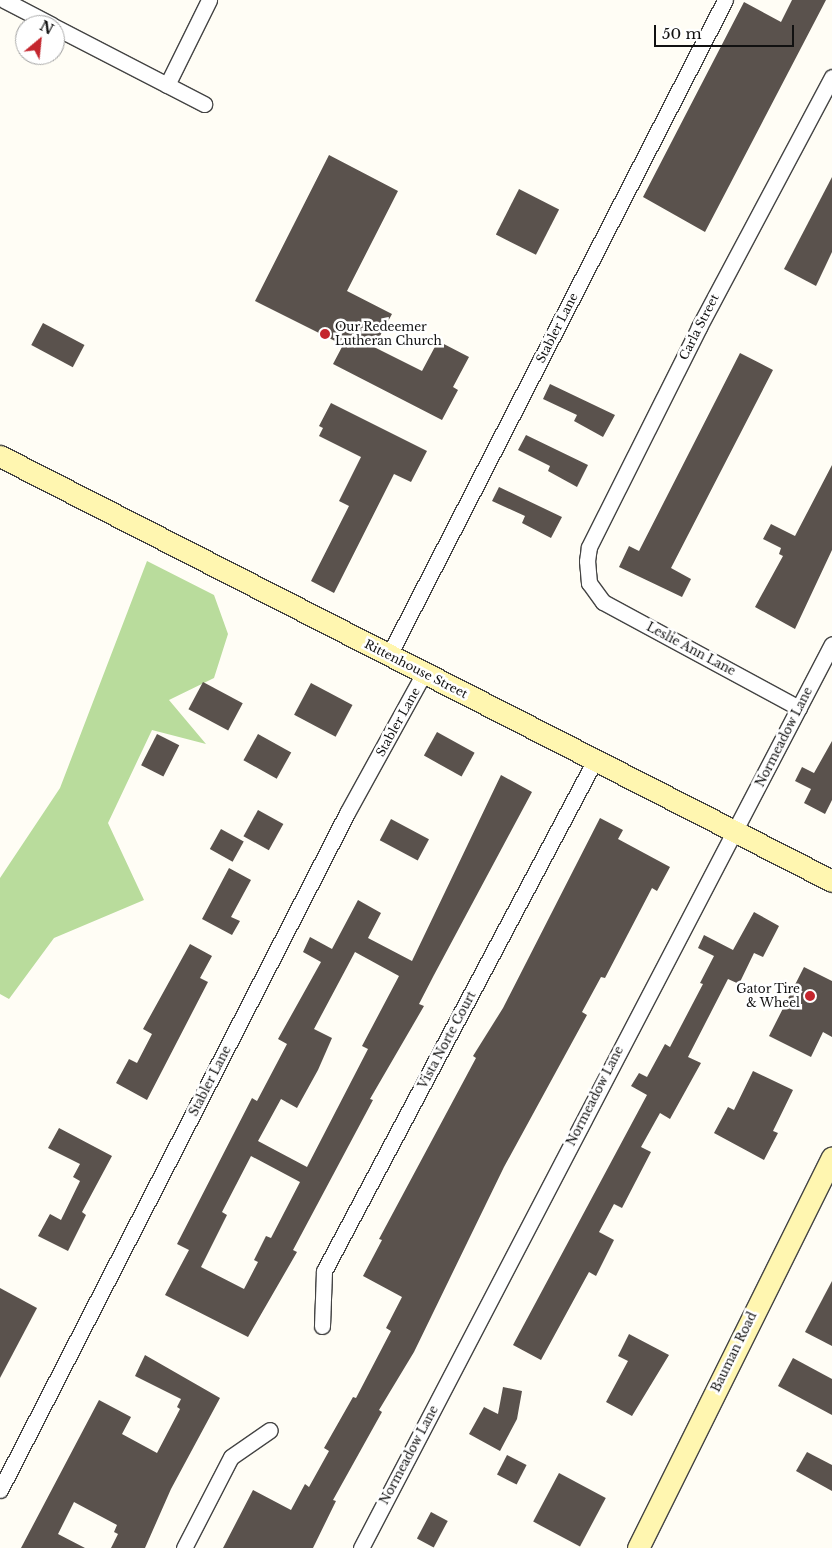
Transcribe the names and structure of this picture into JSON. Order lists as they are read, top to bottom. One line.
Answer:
{"streets":{"street":["Carla Street","Stabler Lane","Leslie Ann Lane","Rittenhouse Street","Normeadow Lane","Vista Norte Court","Bauman Road"]},"crossings":[["Carla Street","Leslie Ann Lane"],["Stabler Lane","Rittenhouse Street"],["Leslie Ann Lane","Normeadow Lane"],["Rittenhouse Street","Normeadow Lane"],["Rittenhouse Street","Vista Norte Court"]],"places":["Our Redeemer Lutheran Church","Gator Tire & Wheel"],"scale_bar":"50 m","north":"top right"}
